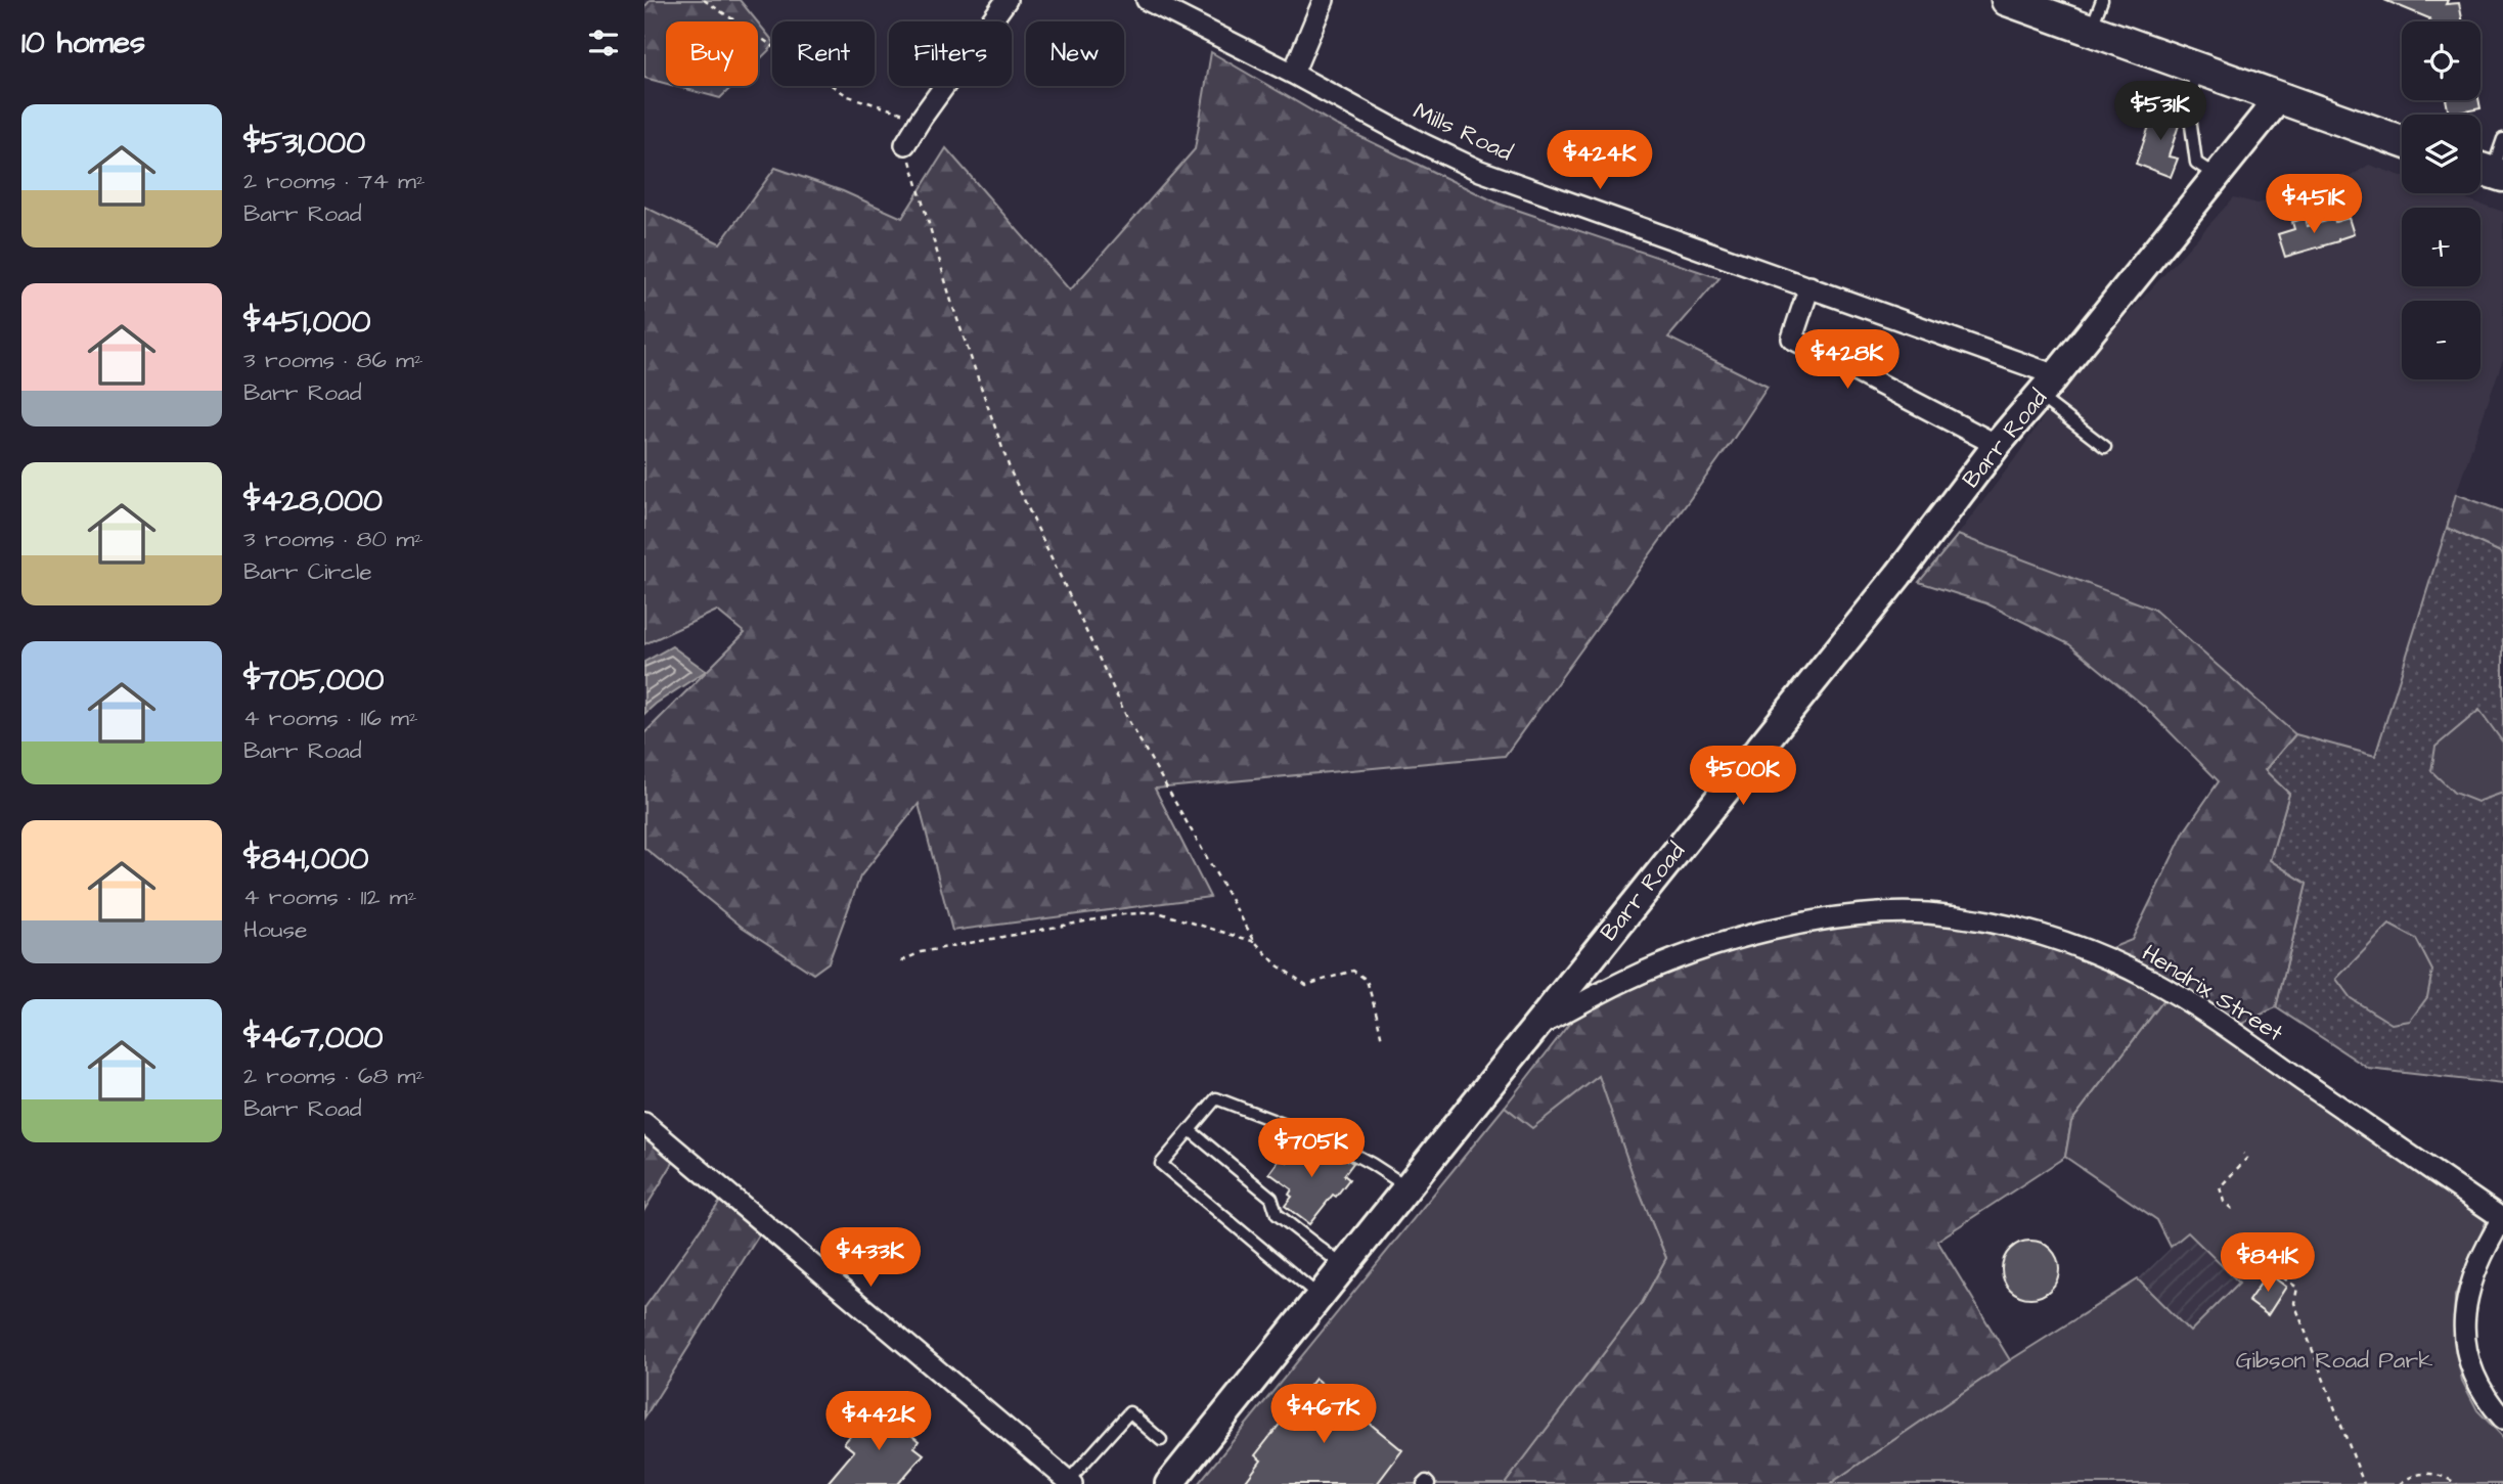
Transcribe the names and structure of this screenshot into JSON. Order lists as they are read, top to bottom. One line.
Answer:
{"streets":{"street":["Mills Road","Barr Road","Hendrix Street"]},"crossings":[["Mills Road","Barr Road"],["Barr Road","Hendrix Street"]],"parks":["Gibson Road Park"],"page":{"heading":"10 homes","map_buttons":["+","−"],"chip":["Buy","Rent","Filters","New"],"price":["$531K","$424K","$451K","$428K","$500K","$705K","$433K","$841K","$467K","$442K"],"list":[{"name":"$531,000","note":"2 rooms · 74 m² · Barr Road"},{"name":"$451,000","note":"3 rooms · 86 m² · Barr Road"},{"name":"$428,000","note":"3 rooms · 80 m² · Barr Circle"},{"name":"$705,000","note":"4 rooms · 116 m² · Barr Road"},{"name":"$841,000","note":"4 rooms · 112 m² · House"},{"name":"$467,000","note":"2 rooms · 68 m² · Barr Road"}]}}
